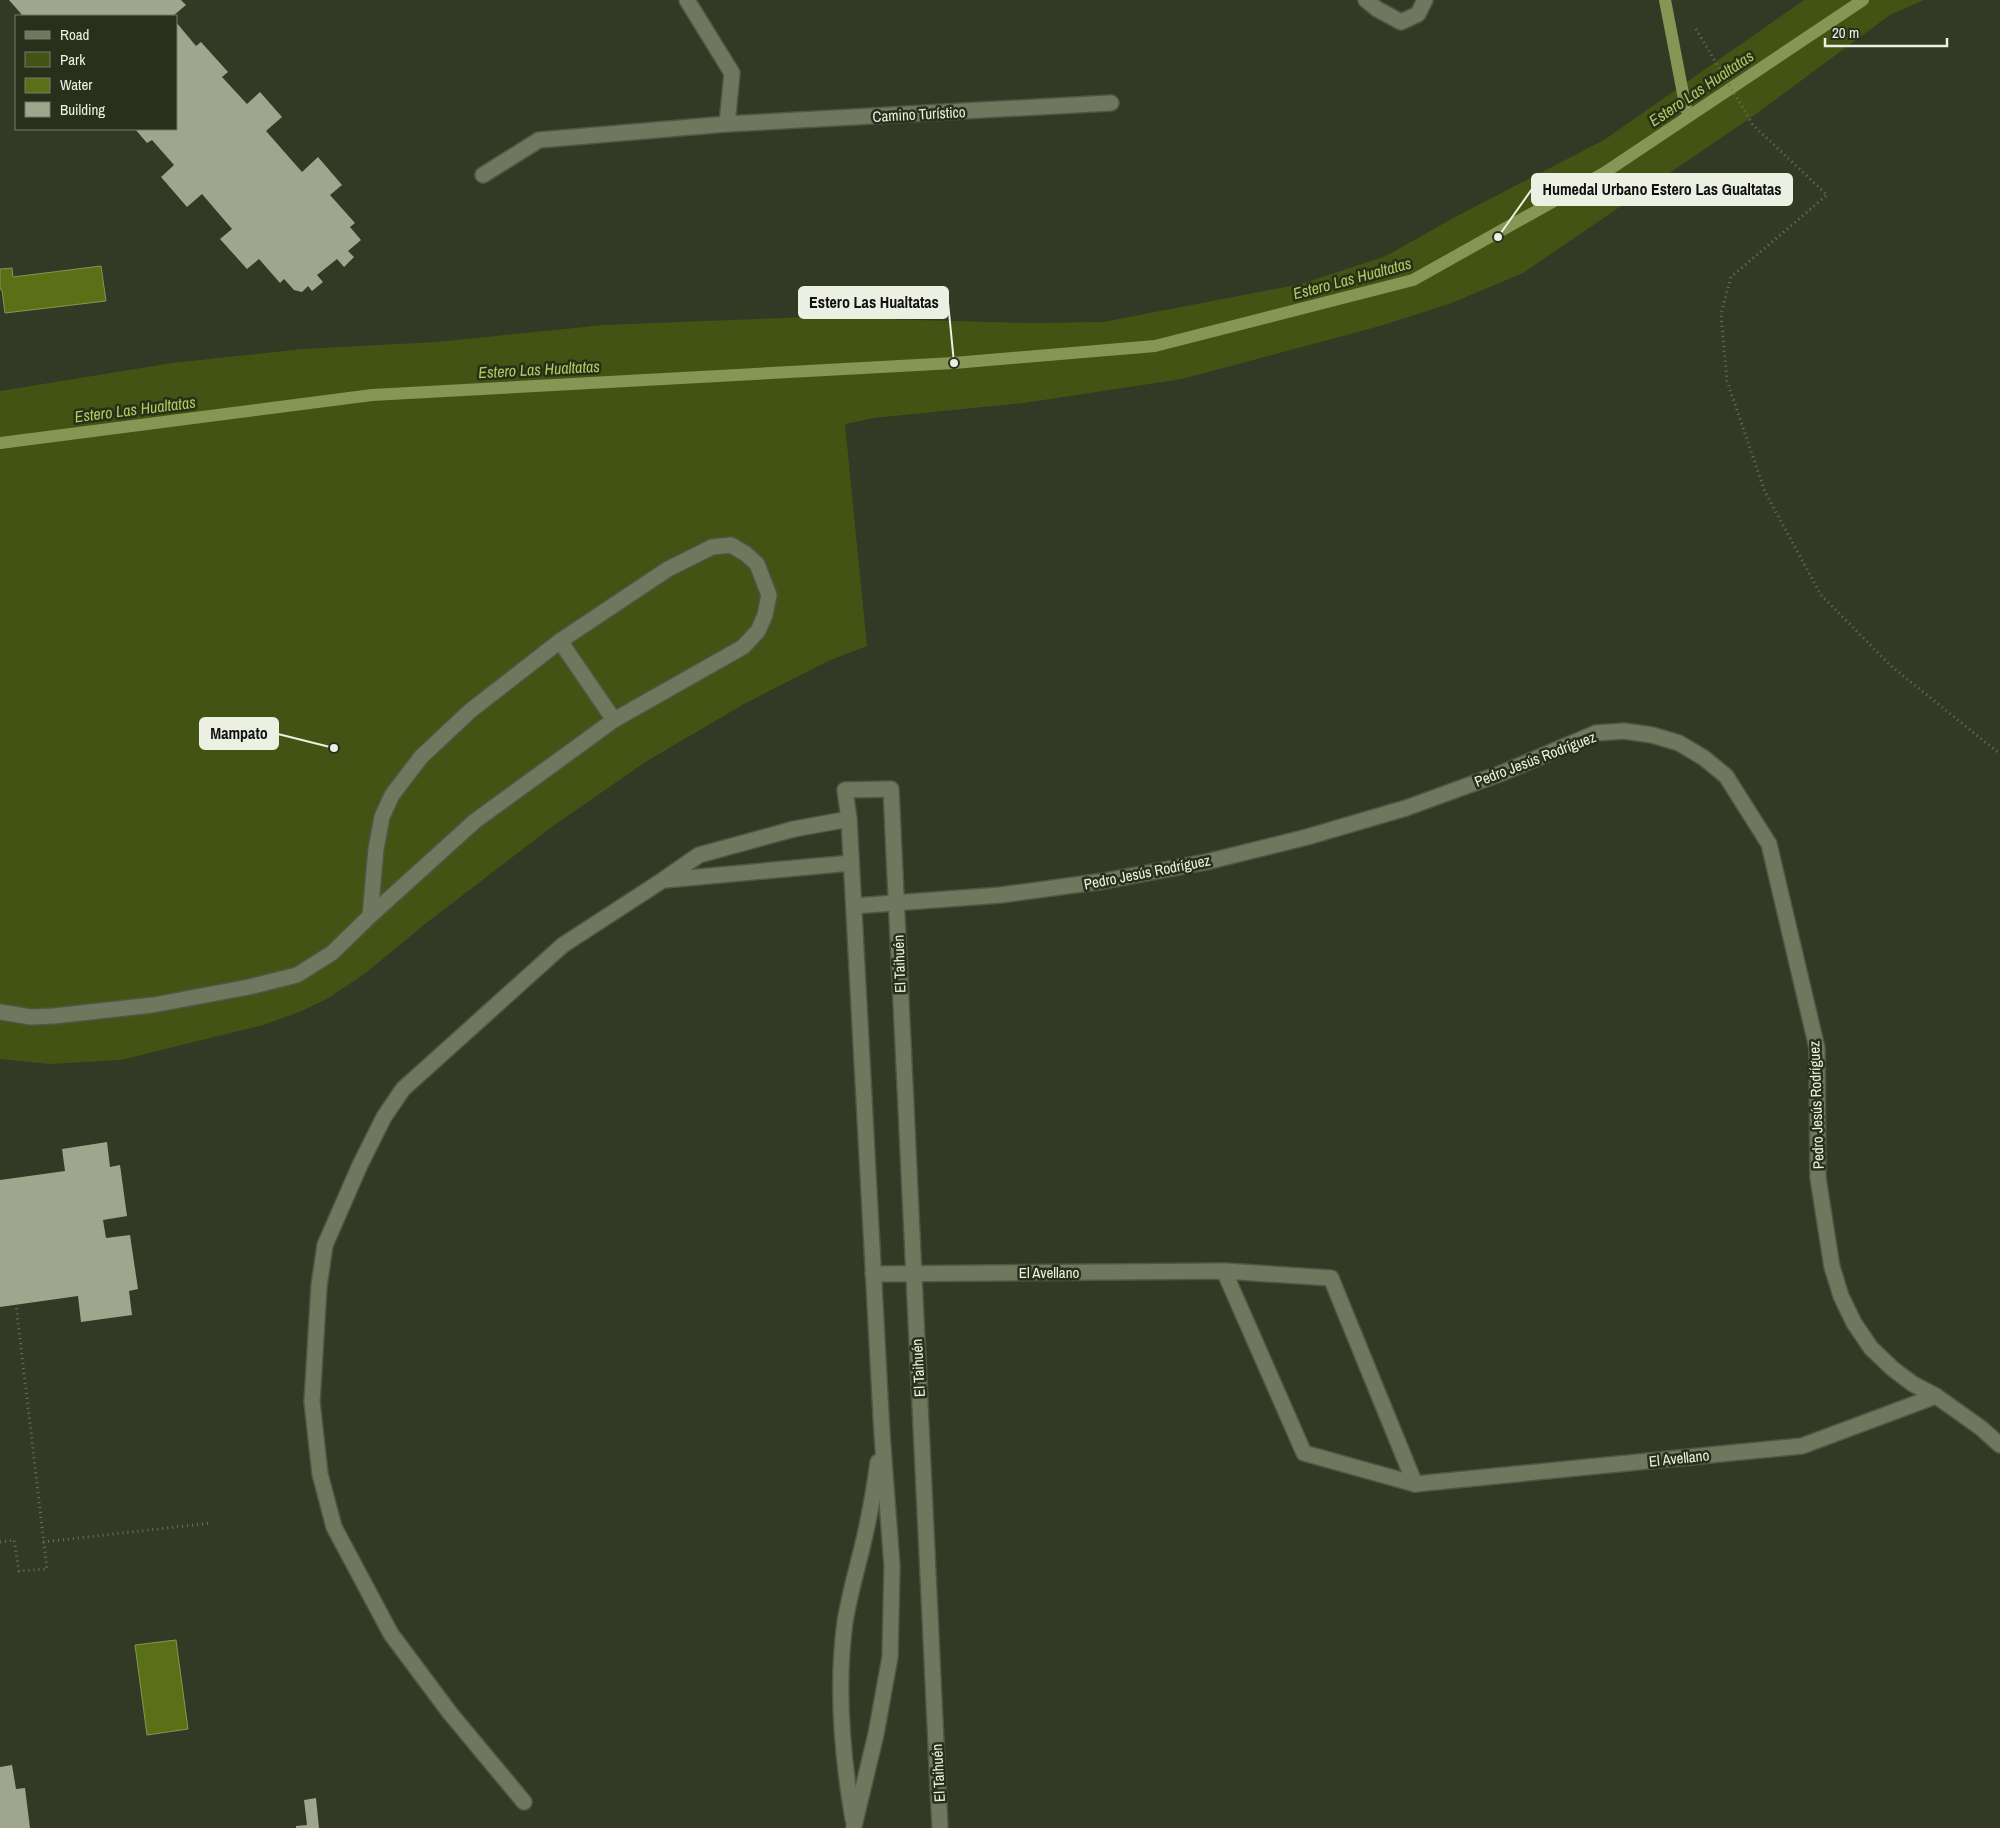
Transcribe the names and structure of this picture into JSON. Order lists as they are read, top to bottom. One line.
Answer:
{"streets":{"street":["Camino Turístico","Pedro Jesús Rodríguez","El Taihuén","El Avellano"]},"crossings":[["Pedro Jesús Rodríguez","El Taihuén"],["Pedro Jesús Rodríguez","El Avellano"],["El Taihuén","El Avellano"]],"water":["Estero Las Hualtatas"],"places":["Humedal Urbano Estero Las Gualtatas","Estero Las Hualtatas","Mampato"],"legend":["Road","Park","Water","Building"],"scale_bar":"20 m"}
